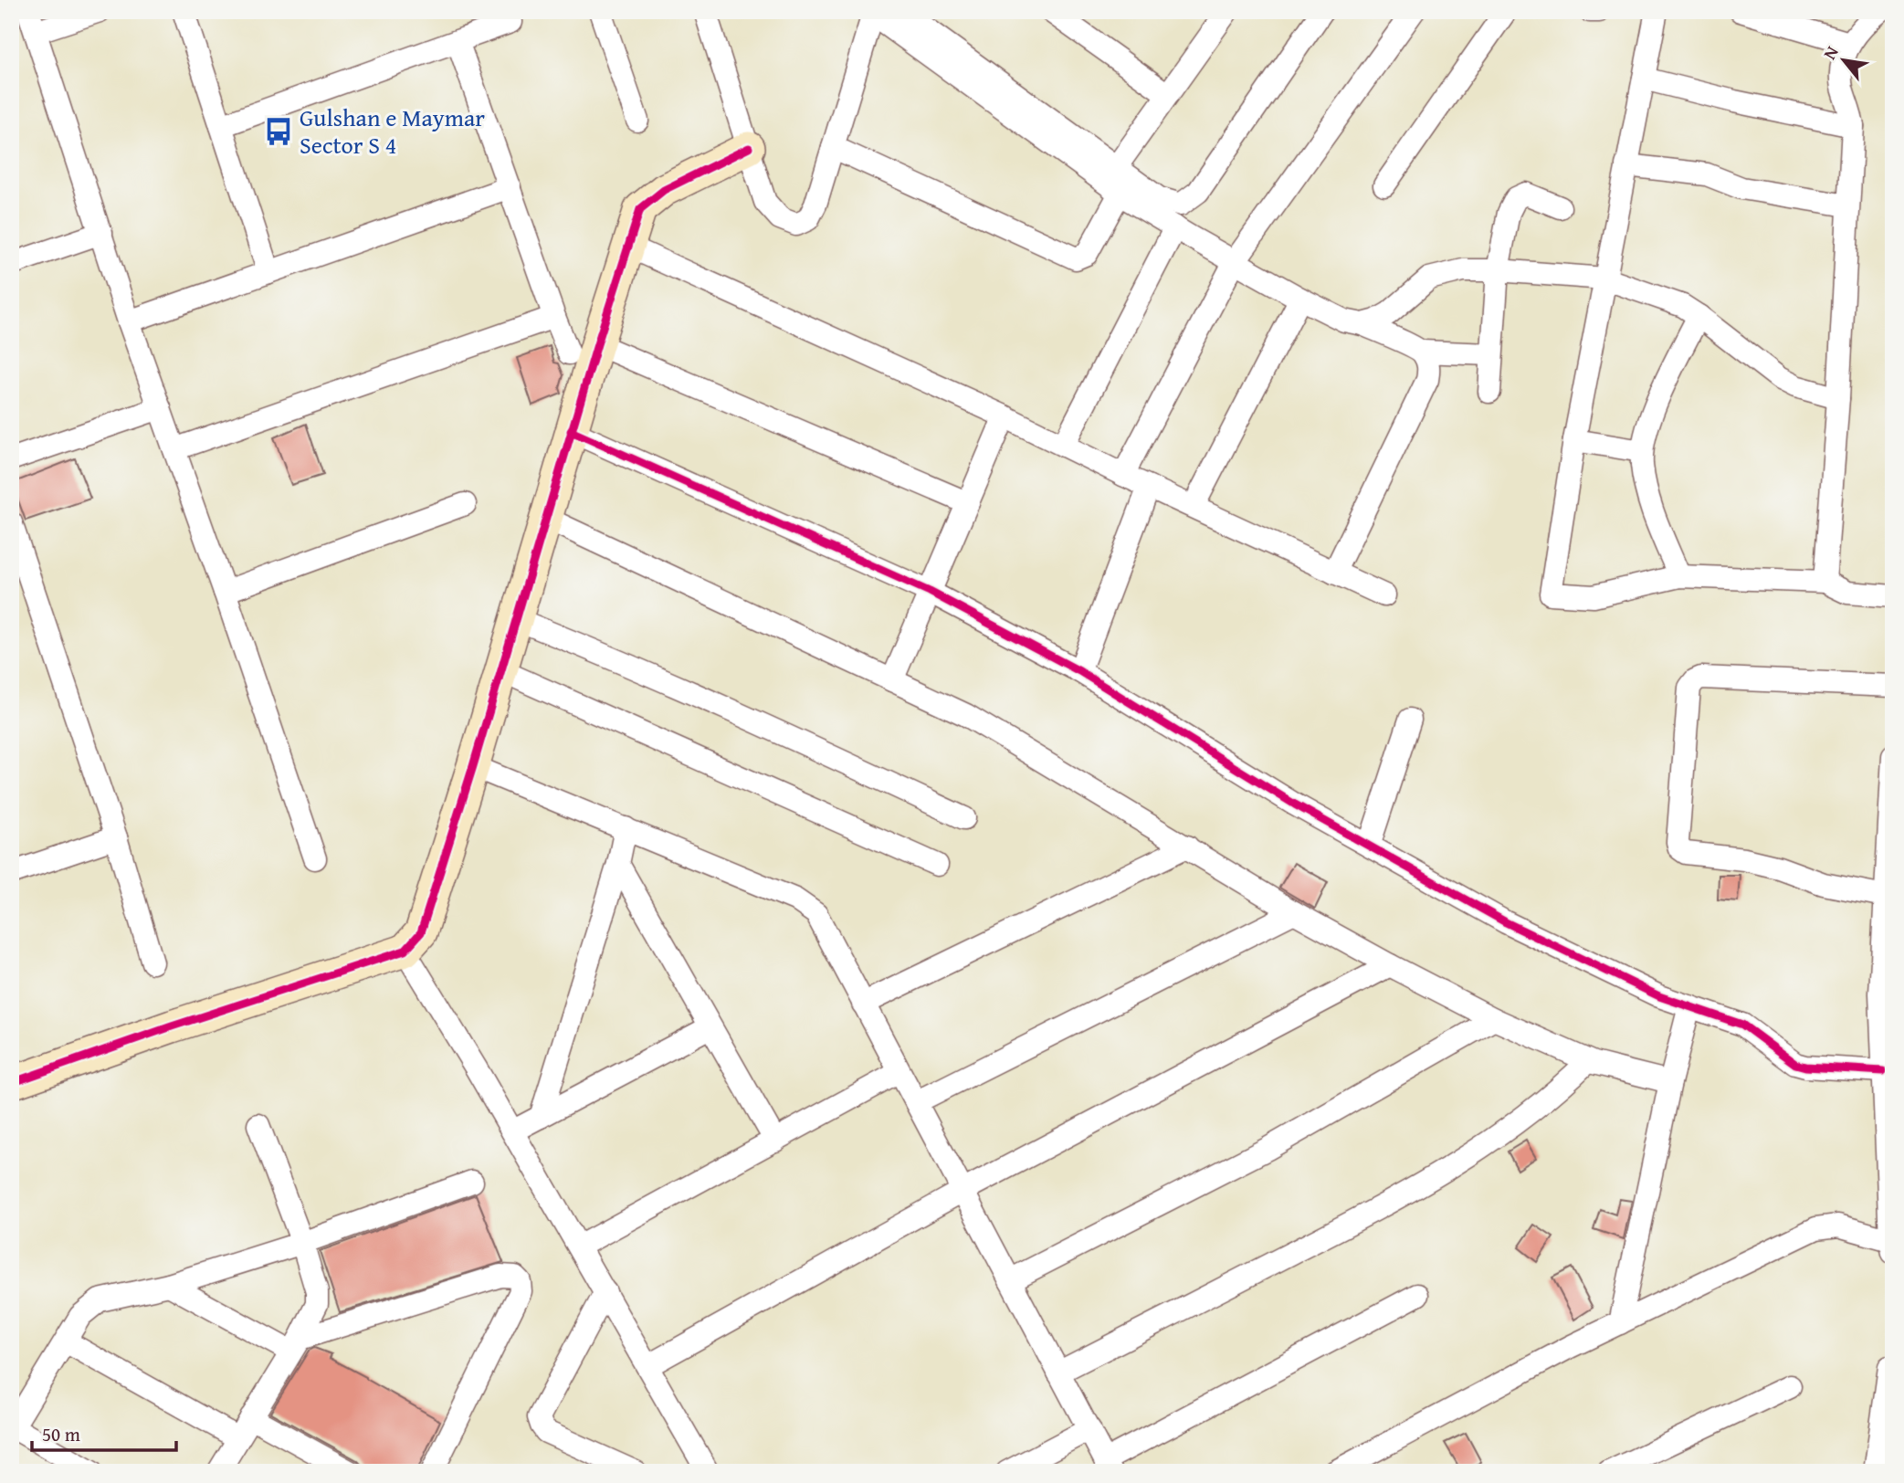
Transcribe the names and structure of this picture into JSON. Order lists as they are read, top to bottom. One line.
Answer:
{"places":{"bus stop":["Gulshan e Maymar Sector S 4"]},"scale_bar":"50 m","north":"top left"}
